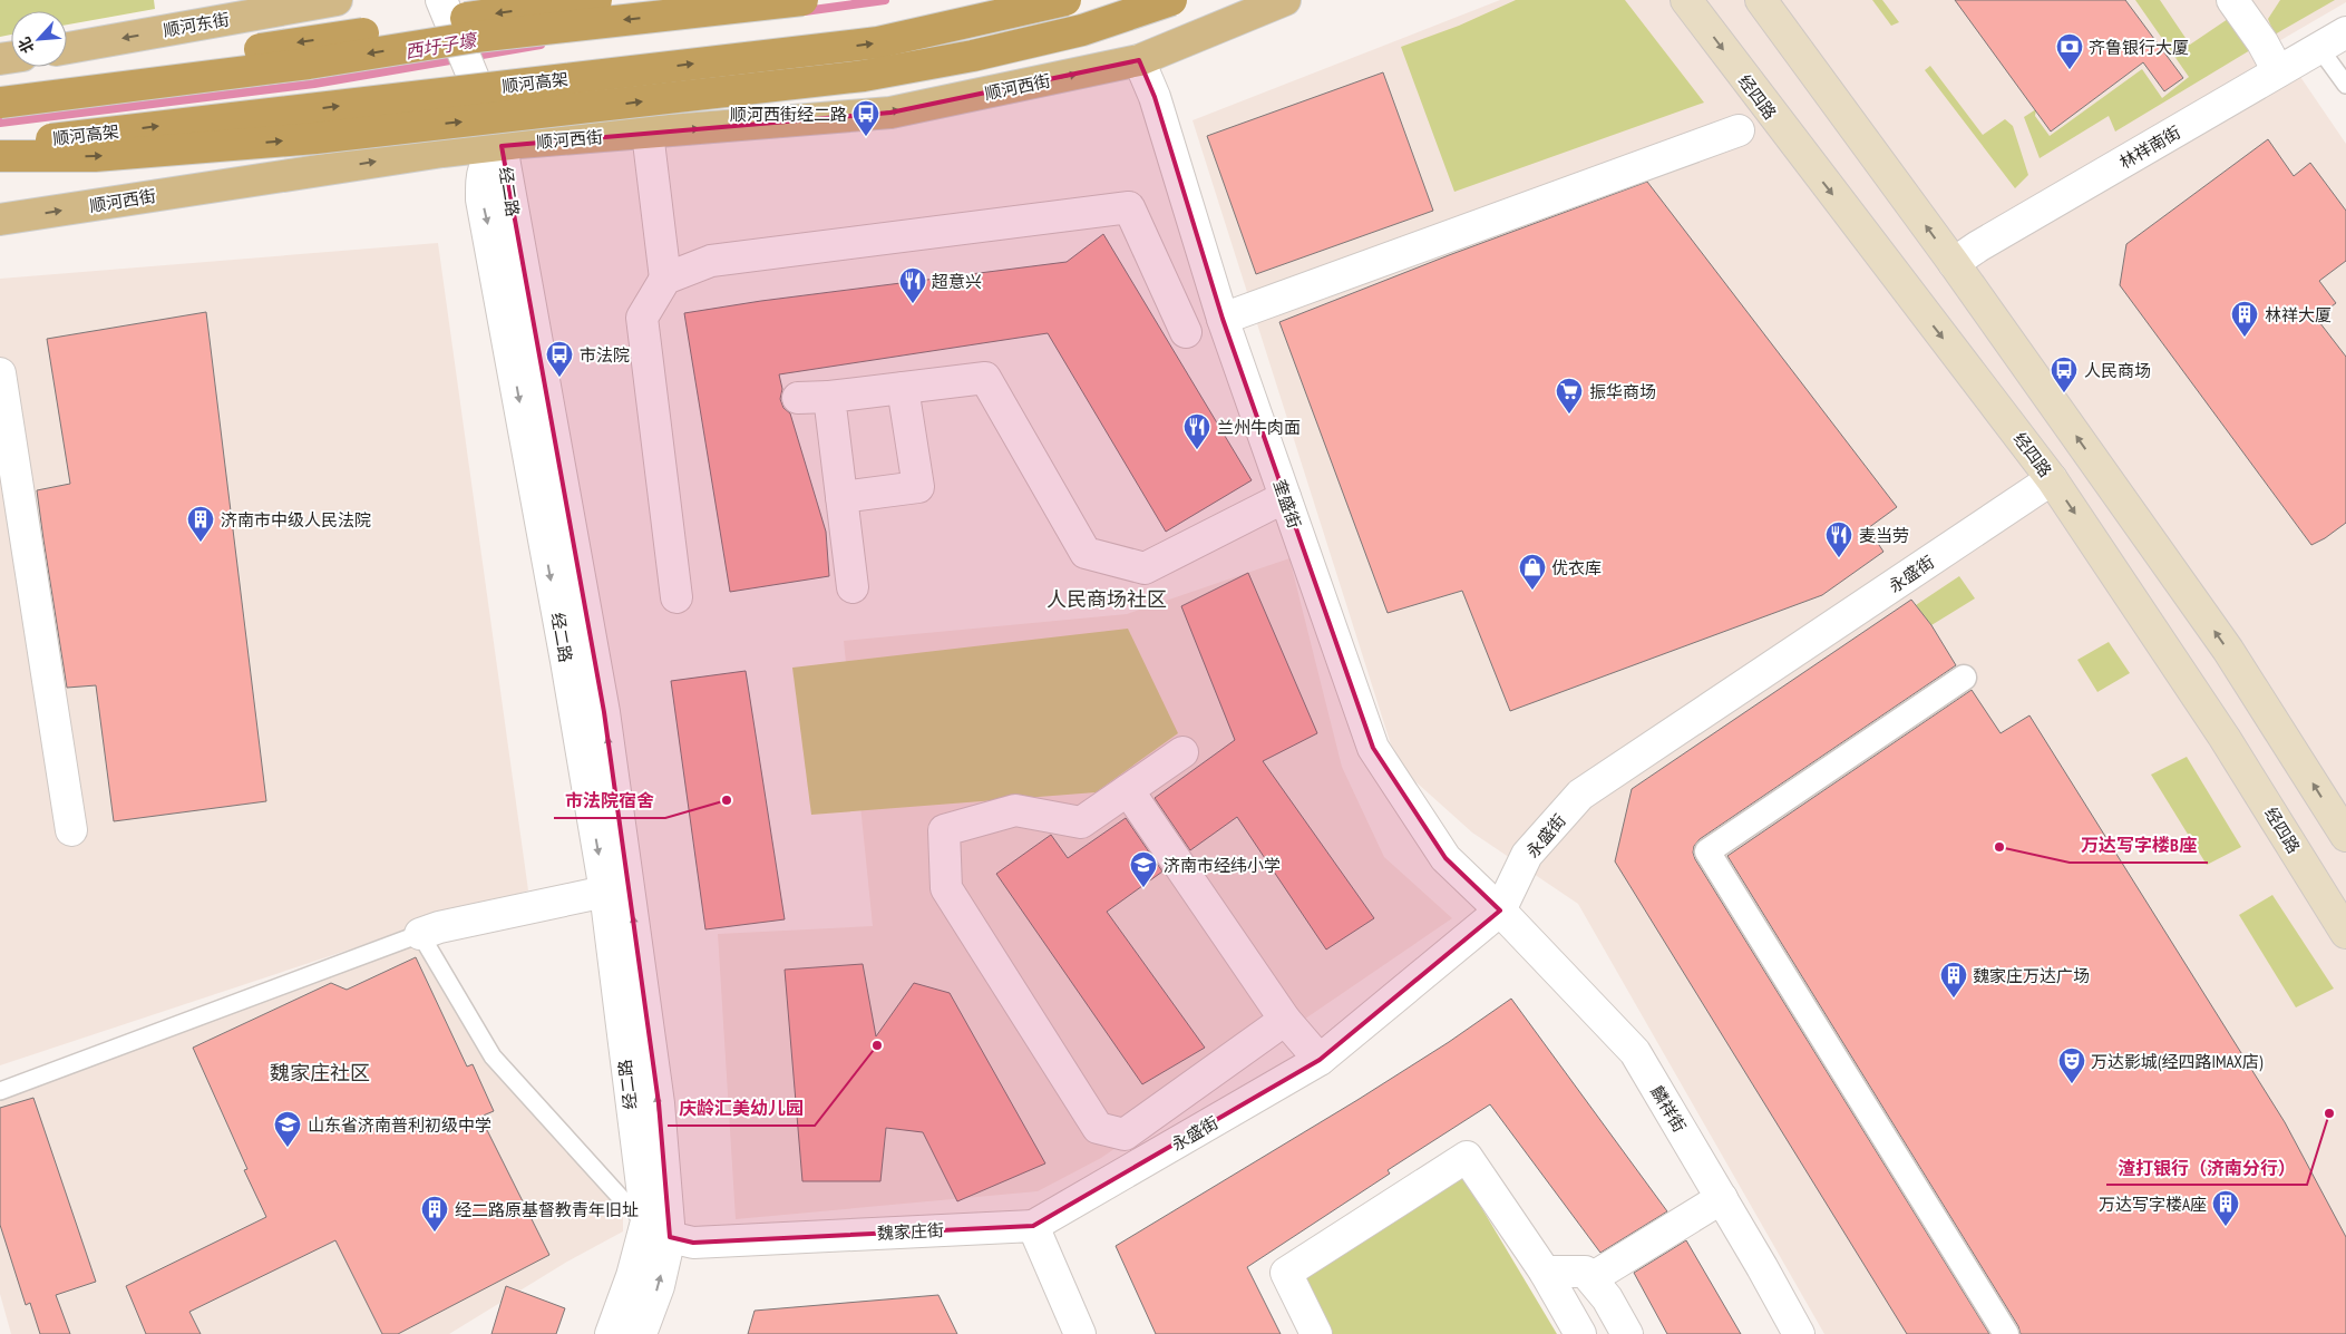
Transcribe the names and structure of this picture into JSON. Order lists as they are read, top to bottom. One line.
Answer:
{"streets":{"highway":["顺河高架"],"main road":["顺河东街","顺河西街","经四路"],"street":["林祥南街","经二路","奎盛街","永盛街","麟祥街","魏家庄街"]},"crossings":[["顺河西街","经二路"],["顺河西街","奎盛街"],["经四路","永盛街"],["经二路","魏家庄街"],["奎盛街","永盛街"],["奎盛街","麟祥街"],["永盛街","麟祥街"],["永盛街","魏家庄街"]],"one_way":["顺河东街","顺河西街"],"districts":["人民商场社区","魏家庄社区"],"water":["西圩子壕"],"places":{"bank":["齐鲁银行大厦"],"bus stop":["顺河西街经二路","市法院","人民商场"],"restaurant":["超意兴","兰州牛肉面","麦当劳"],"building":["林祥大厦","济南市中级人民法院","魏家庄万达广场","万达写字楼A座","经二路原基督教青年旧址"],"supermarket":["振华商场"],"shop":["优衣库"],"other":["市法院宿舍","万达写字楼B座","庆龄汇美幼儿园","渣打银行（济南分行）"],"school or university":["济南市经纬小学","山东省济南普利初级中学"],"theatre":["万达影城(经四路IMAX店)"]},"north":"bottom left"}
